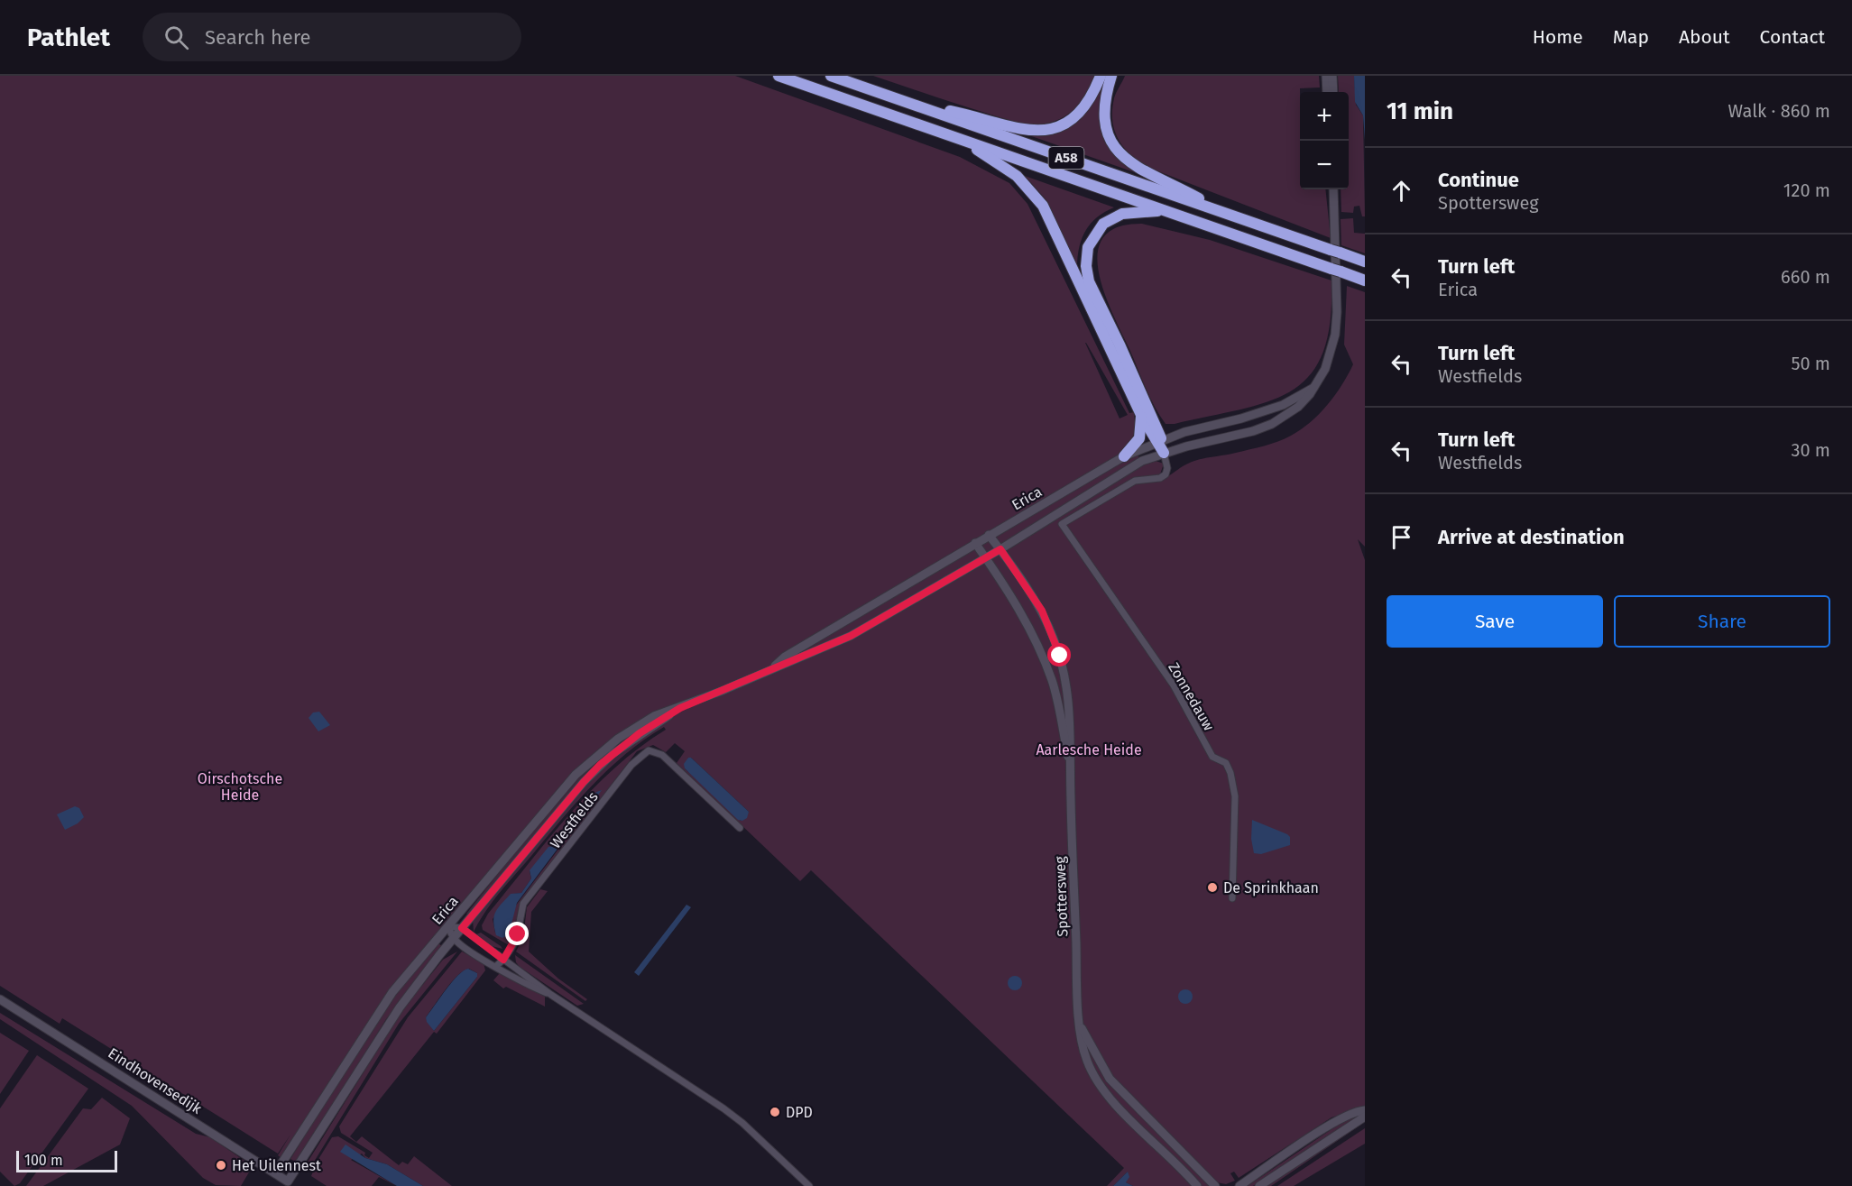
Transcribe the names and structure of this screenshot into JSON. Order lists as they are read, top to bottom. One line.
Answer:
{"streets":{"highway":["A58"],"street":["Erica","Zonnedauw","Westfields","Spottersweg","Eindhovensedijk"]},"crossings":[["A58","Erica"],["Erica","Zonnedauw"],["Erica","Spottersweg"],["Erica","Eindhovensedijk"]],"parks":["Aarlesche Heide","Oirschotsche Heide"],"places":["De Sprinkhaan","DPD","Het Uilennest"],"scale_bar":"100 m","page":{"header":"Pathlet","search":"Search here","nav":["Home","Map","About","Contact"],"heading":["11 min","Walk · 860 m"],"map_buttons":["+","−"],"list":[["Continue","Spottersweg","120 m"],["Turn left","Erica","660 m"],["Turn left","Westfields","50 m"],["Turn left","Westfields","30 m"],"Arrive at destination"],"buttons":["Save","Share"],"scale":"100 m"}}
